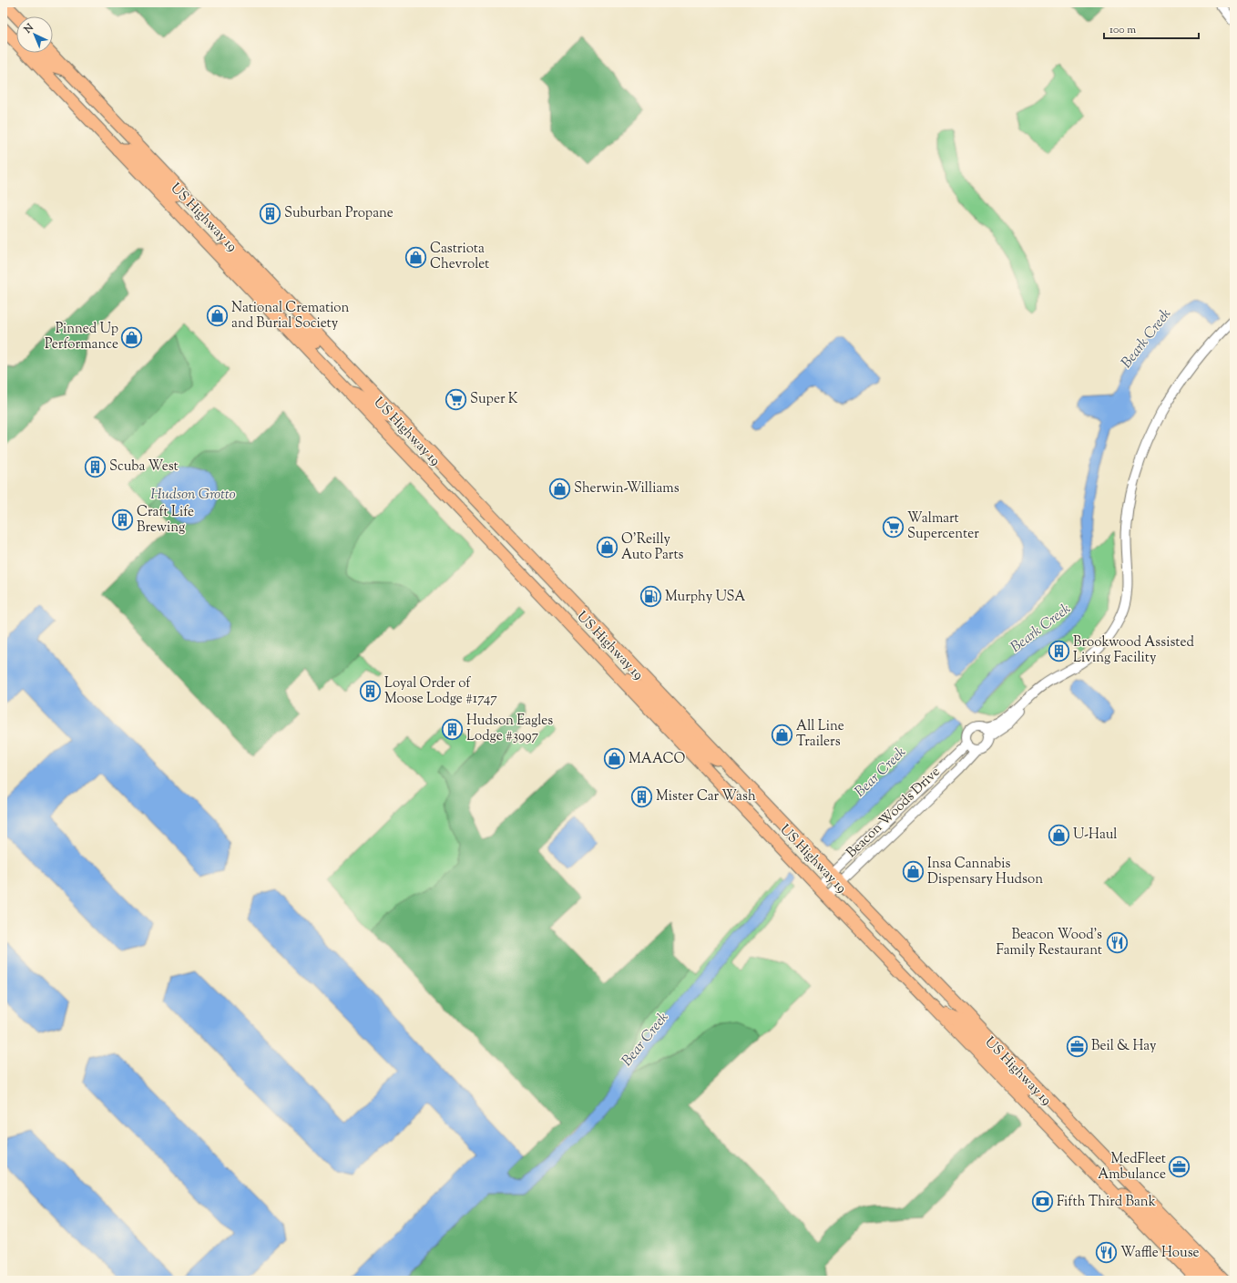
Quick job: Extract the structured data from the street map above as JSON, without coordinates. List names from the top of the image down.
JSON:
{
  "streets": {
    "highway": ["US Highway 19"],
    "street": ["Beacon Woods Drive"]
  },
  "crossings": [
    ["US Highway 19", "Beacon Woods Drive"]
  ],
  "water": ["Beark Creek", "Hudson Grotto", "Bear Creek"],
  "places": {
    "building": [
      "Suburban Propane",
      "Scuba West",
      "Craft Life Brewing",
      "Brookwood Assisted Living Facility",
      "Loyal Order of Moose Lodge #1747",
      "Hudson Eagles Lodge #3997",
      "Mister Car Wash"
    ],
    "shop": [
      "Castriota Chevrolet",
      "National Cremation and Burial Society",
      "Pinned Up Performance",
      "Sherwin-Williams",
      "O'Reilly Auto Parts",
      "All Line Trailers",
      "MAACO",
      "U-Haul",
      "Insa Cannabis Dispensary Hudson"
    ],
    "supermarket": ["Super K", "Walmart Supercenter"],
    "fuel station": ["Murphy USA"],
    "restaurant": ["Beacon Wood's Family Restaurant", "Waffle House"],
    "office": ["Beil & Hay", "MedFleet Ambulance"],
    "bank": ["Fifth Third Bank"]
  },
  "scale_bar": "100 m",
  "north": "top left"
}
